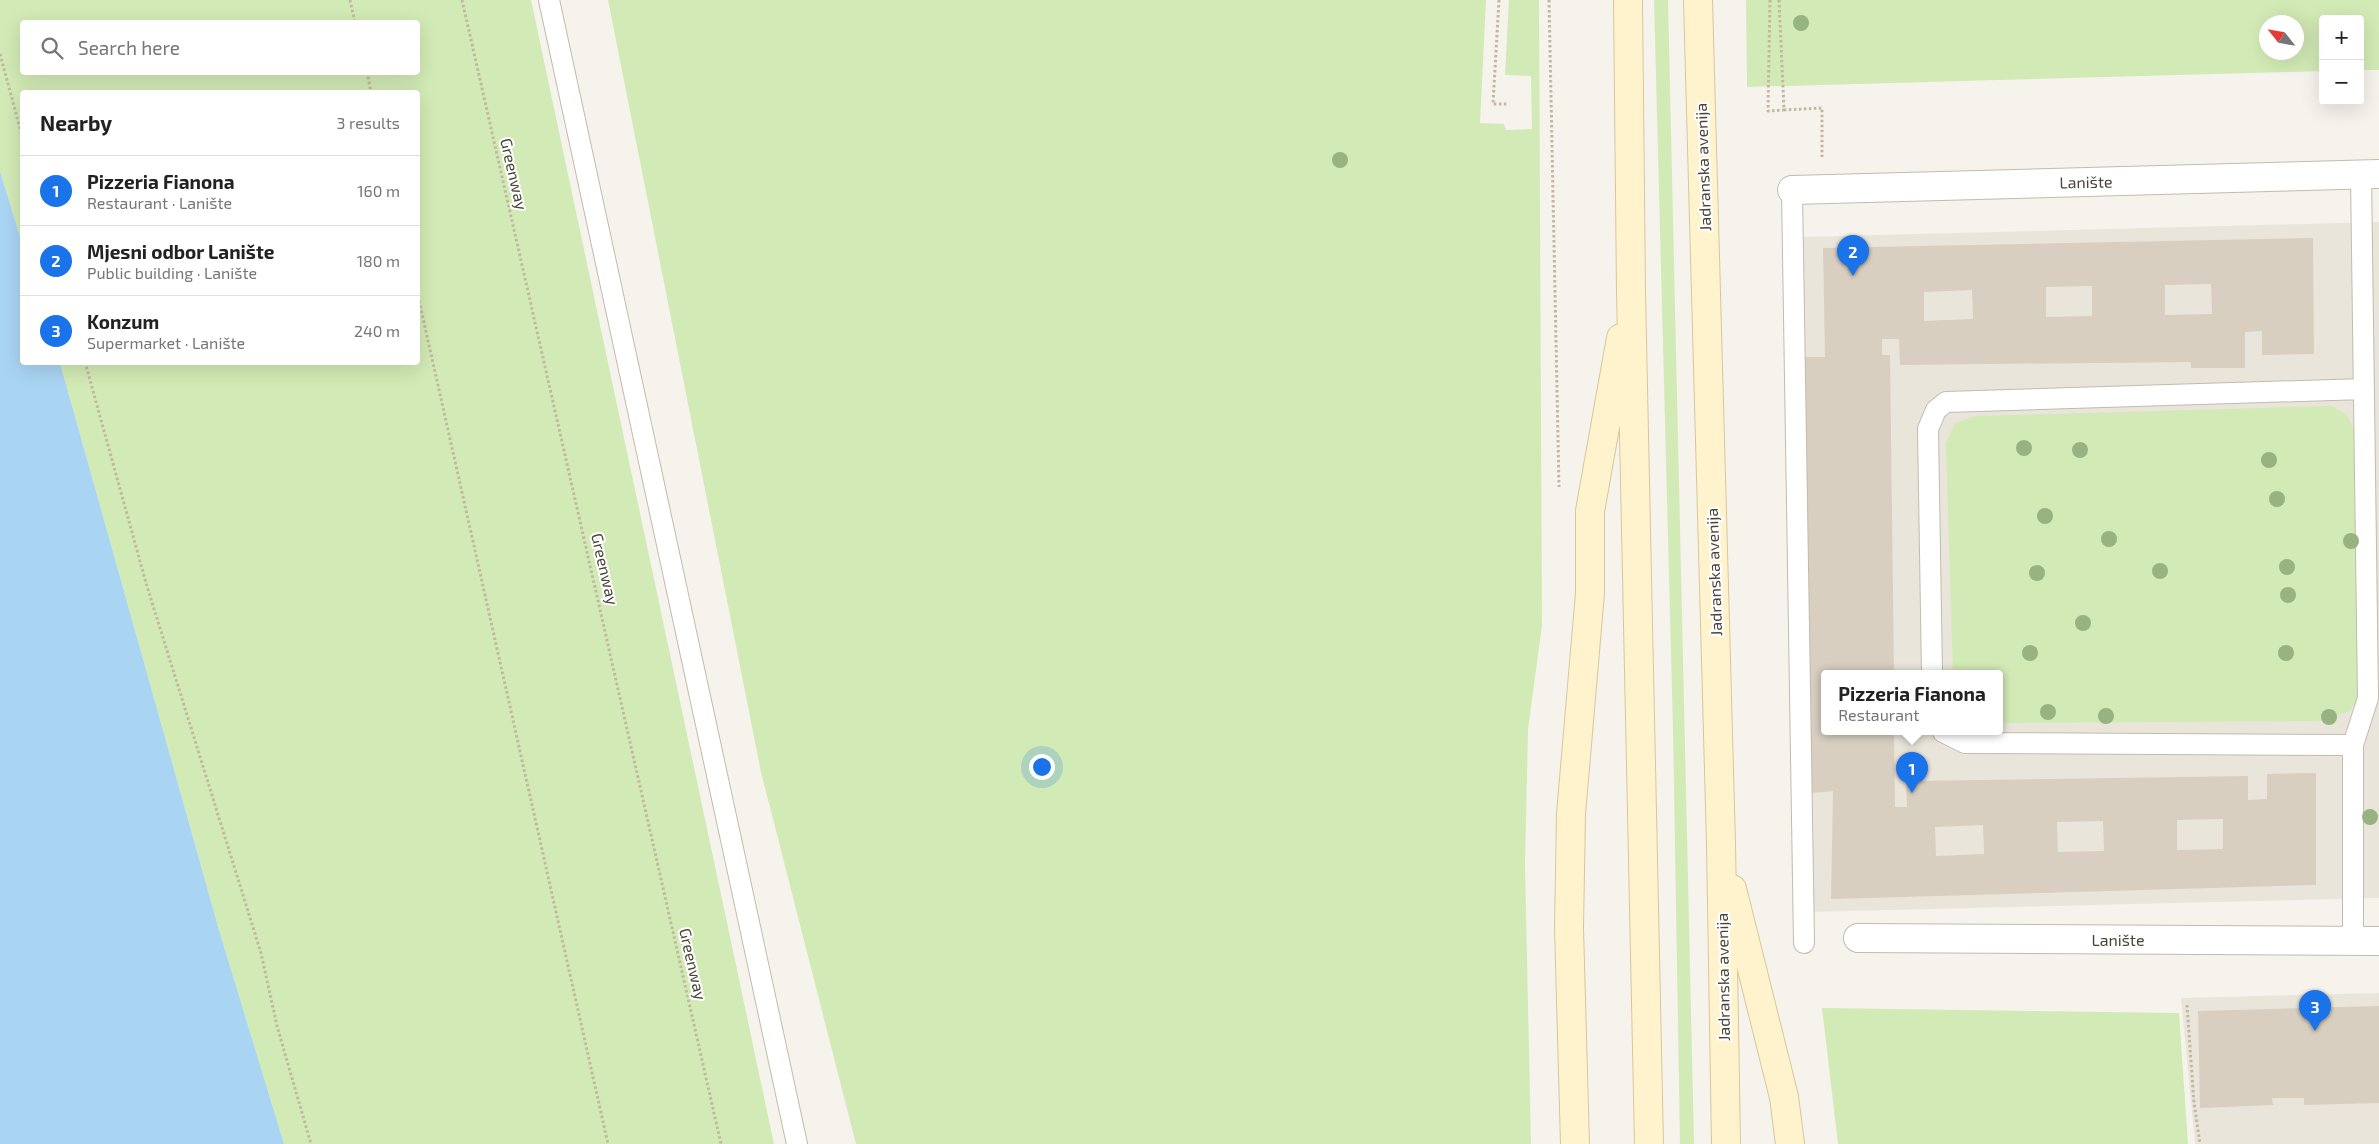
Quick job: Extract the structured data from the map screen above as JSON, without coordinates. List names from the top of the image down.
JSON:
{
  "streets": {
    "main road": ["Jadranska avenija"],
    "street": ["Lanište"],
    "path": ["Greenway"]
  },
  "north": "top left",
  "page": {
    "map_buttons": ["+", "−"],
    "search": "Search here",
    "heading": ["Nearby", "3 results"],
    "list": [
      {
        "mark": "1",
        "name": "Pizzeria Fianona",
        "note": "Restaurant · Lanište",
        "value": "160 m"
      },
      {
        "mark": "2",
        "name": "Mjesni odbor Lanište",
        "note": "Public building · Lanište",
        "value": "180 m"
      },
      {
        "mark": "3",
        "name": "Konzum",
        "note": "Supermarket · Lanište",
        "value": "240 m"
      }
    ],
    "pins": ["2", "1", "3"],
    "popup": ["Pizzeria Fianona", "Restaurant"]
  }
}
